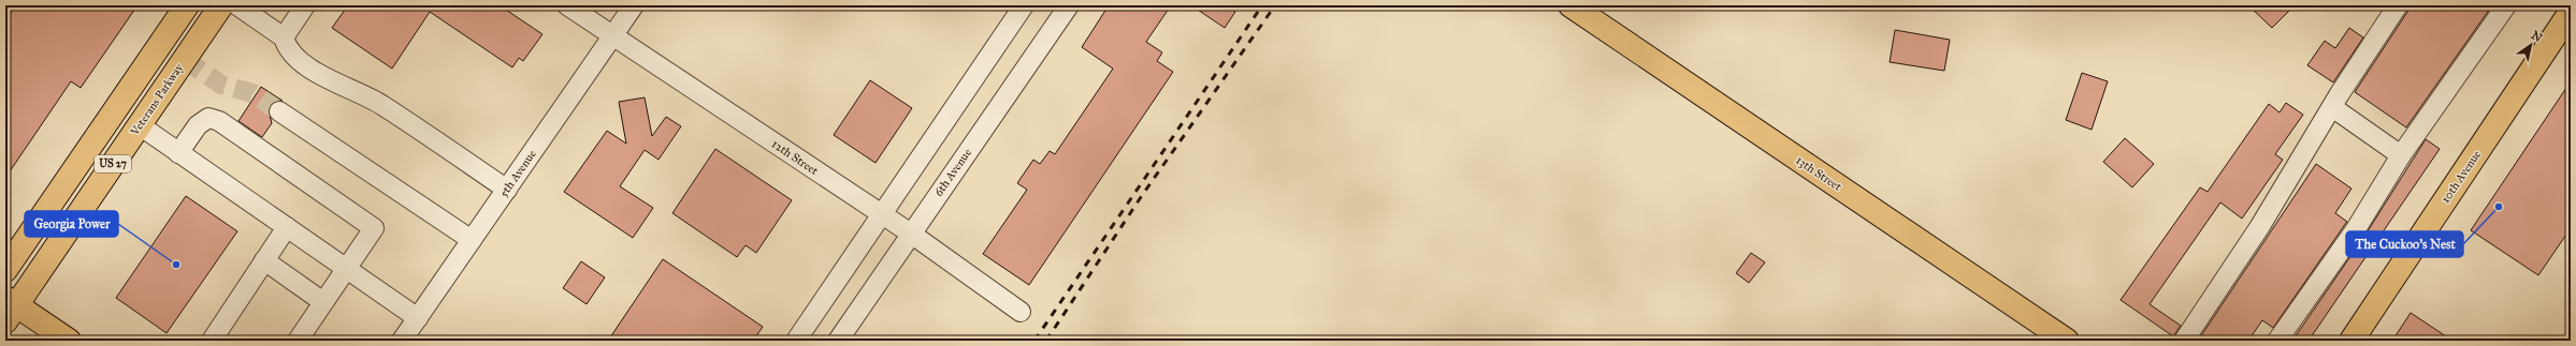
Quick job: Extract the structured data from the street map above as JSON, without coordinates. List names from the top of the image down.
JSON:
{
  "streets": {
    "main road": [
      "Veterans Parkway",
      "US 27",
      "13th Street",
      "10th Avenue"
    ],
    "street": ["12th Street", "6th Avenue", "5th Avenue"]
  },
  "crossings": [
    ["12th Street", "6th Avenue"],
    ["12th Street", "5th Avenue"]
  ],
  "places": ["The Cuckoo’s Nest", "Georgia Power"],
  "north": "top right"
}
